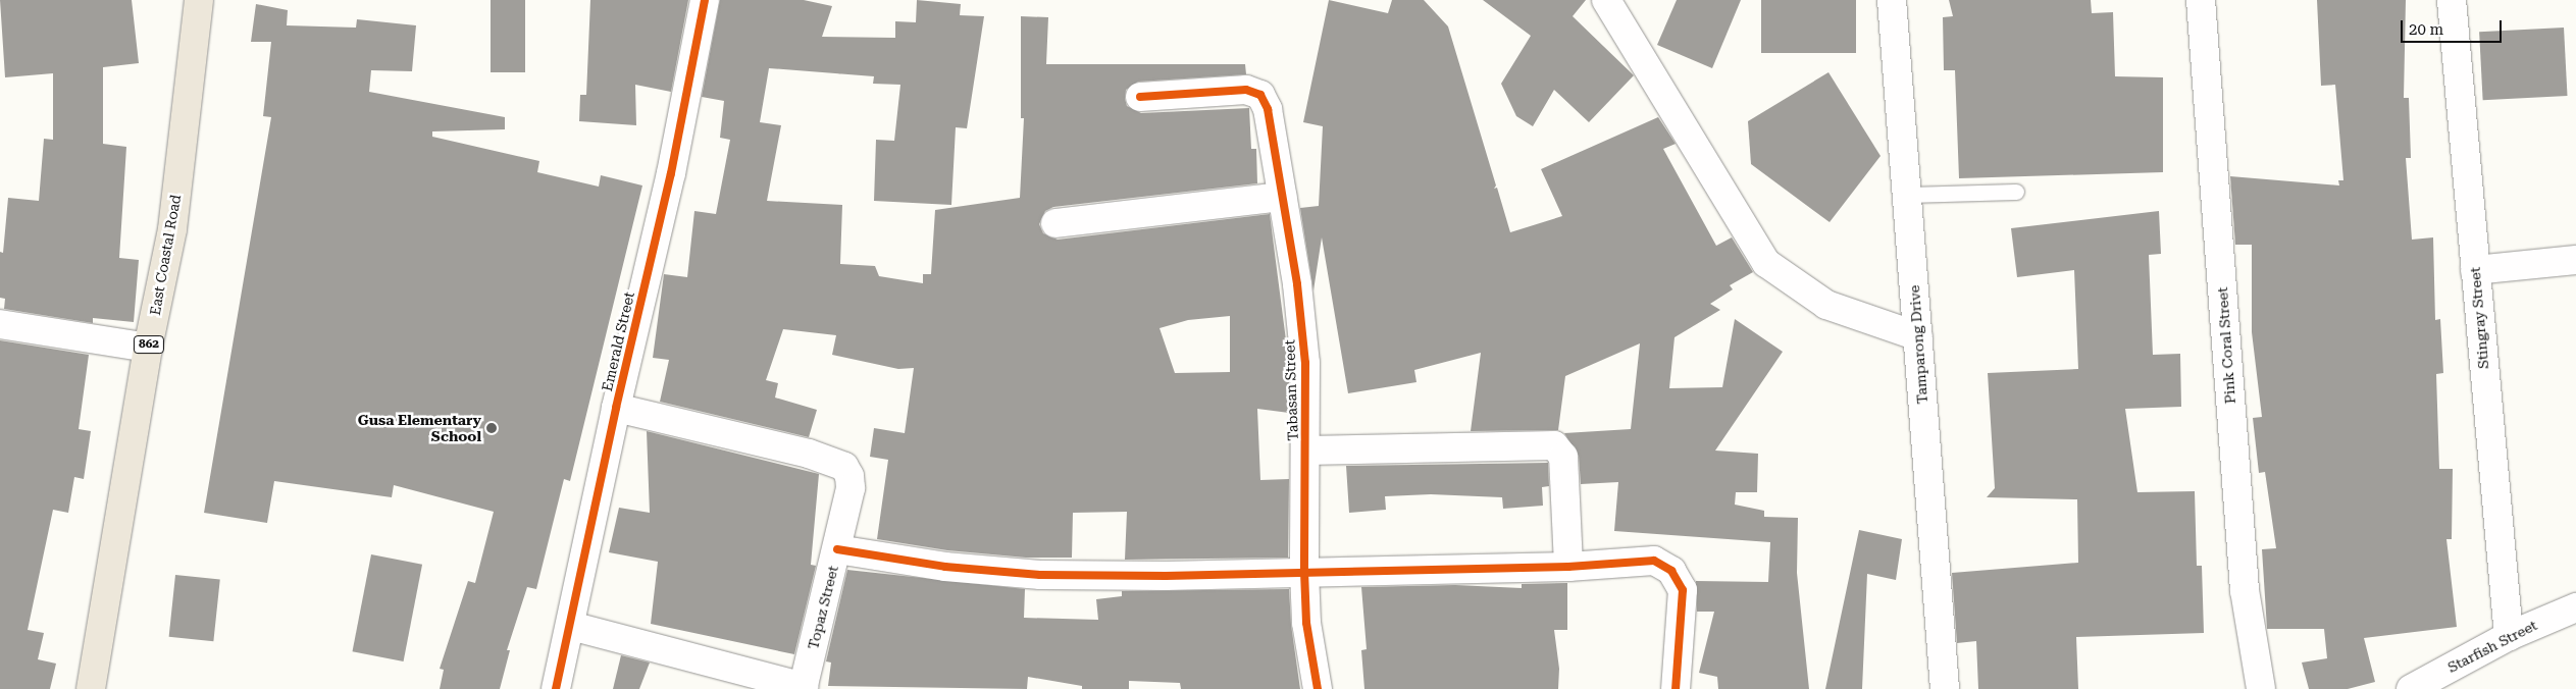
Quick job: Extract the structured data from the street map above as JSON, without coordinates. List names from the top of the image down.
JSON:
{
  "streets": {
    "main road": ["East Coastal Road", "862"],
    "street": [
      "Stingray Street",
      "Emerald Street",
      "Tamparong Drive",
      "Pink Coral Street",
      "Tabasan Street",
      "Topaz Street",
      "Starfish Street"
    ]
  },
  "crossings": [
    ["Stingray Street", "Starfish Street"],
    ["Emerald Street", "Topaz Street"]
  ],
  "places": ["Gusa Elementary School"],
  "scale_bar": "20 m"
}
